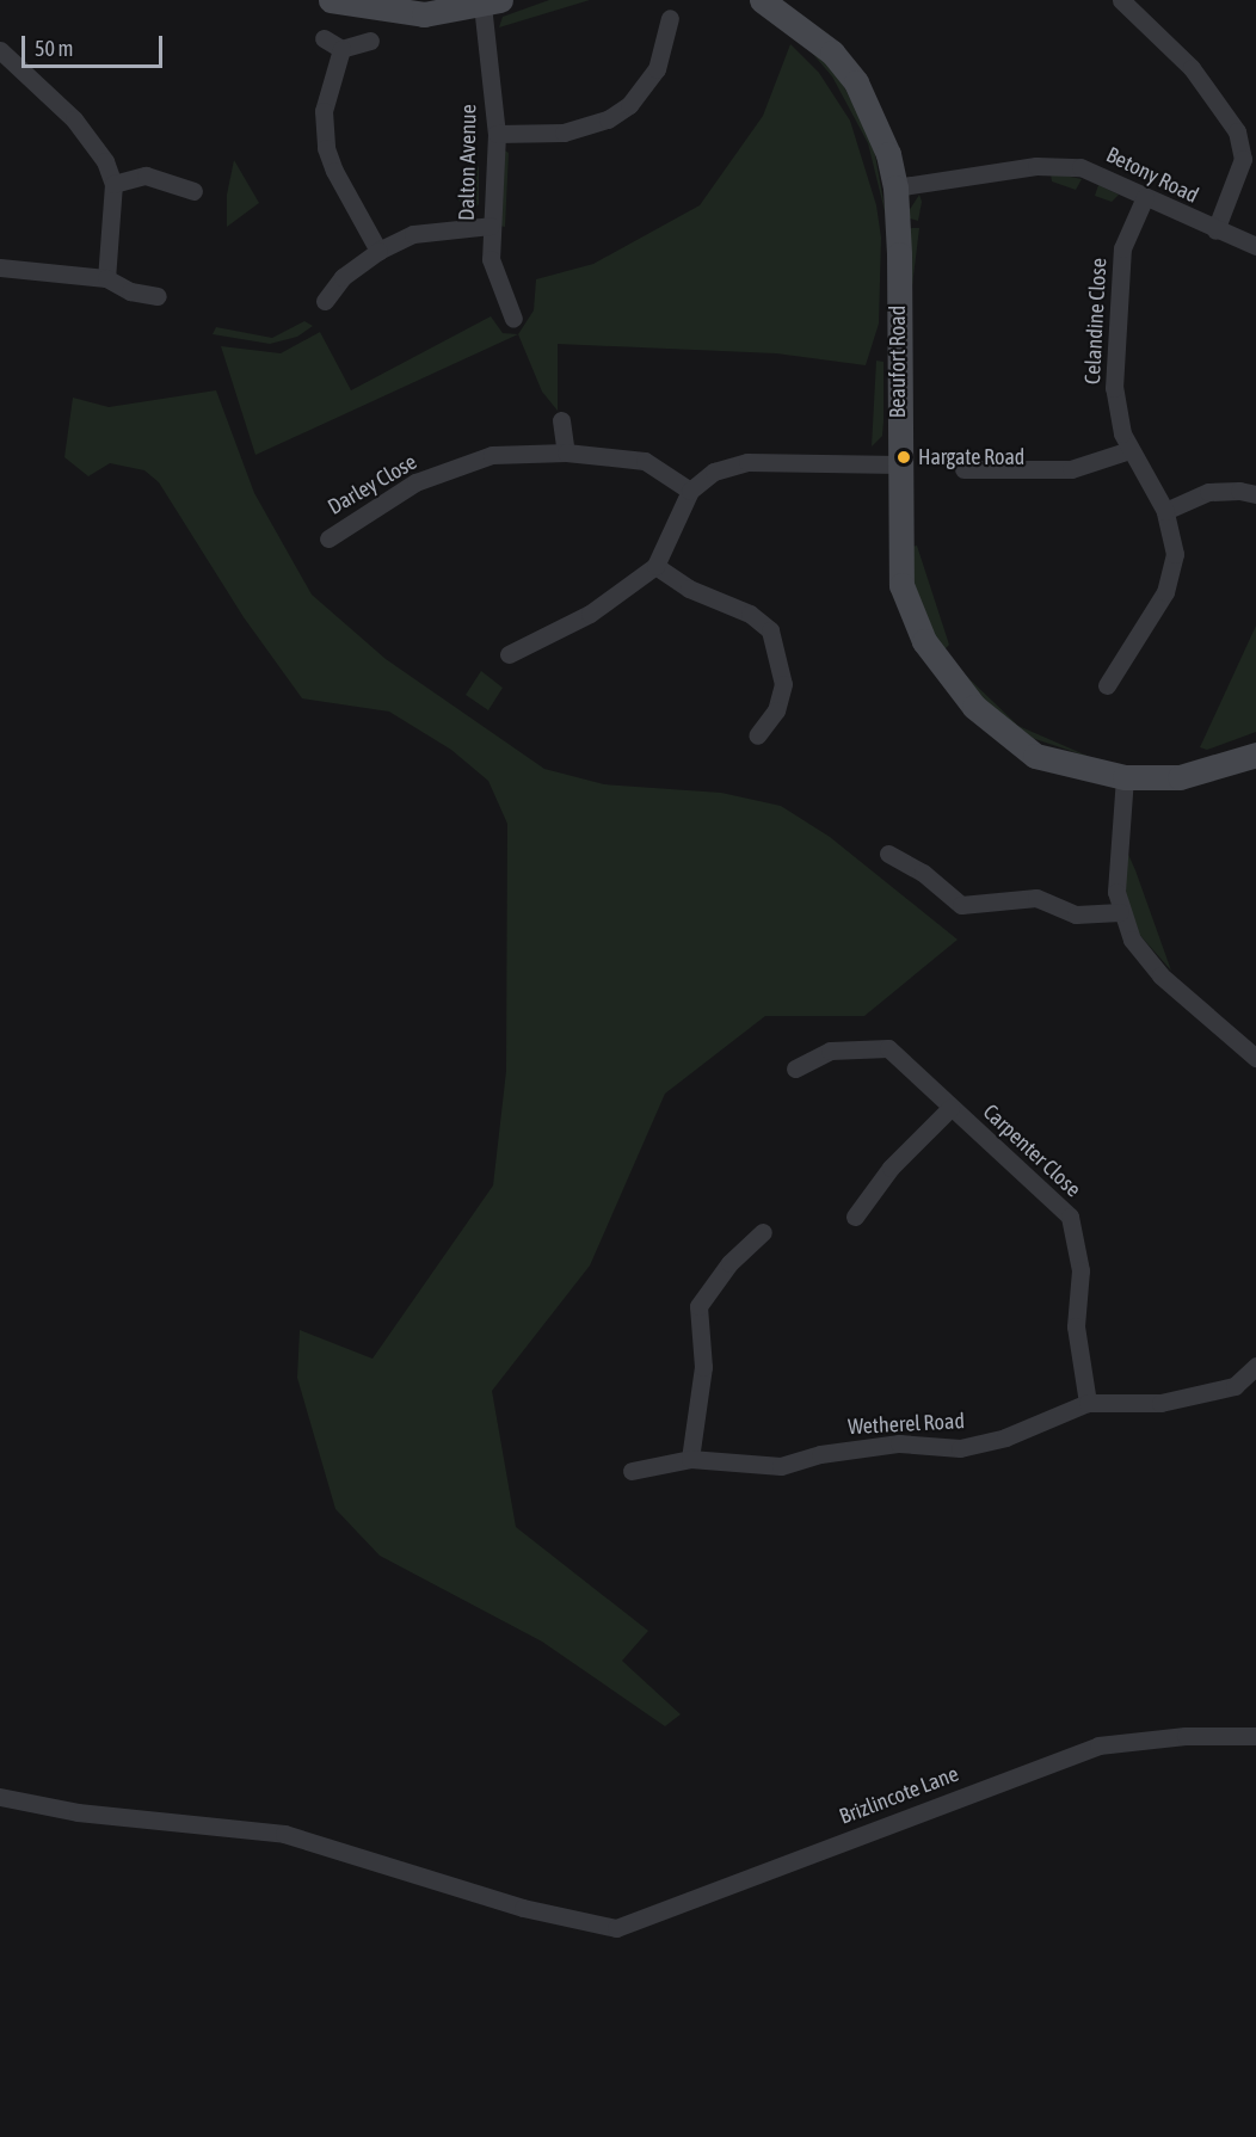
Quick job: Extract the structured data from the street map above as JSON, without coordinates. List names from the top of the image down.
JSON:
{
  "streets": {
    "street": [
      "Dalton Avenue",
      "Betony Road",
      "Celandine Close",
      "Beaufort Road",
      "Darley Close",
      "Carpenter Close",
      "Wetherel Road",
      "Brizlincote Lane"
    ]
  },
  "crossings": [
    ["Betony Road", "Celandine Close"],
    ["Betony Road", "Beaufort Road"],
    ["Carpenter Close", "Wetherel Road"]
  ],
  "places": ["Hargate Road"],
  "scale_bar": "50 m"
}
